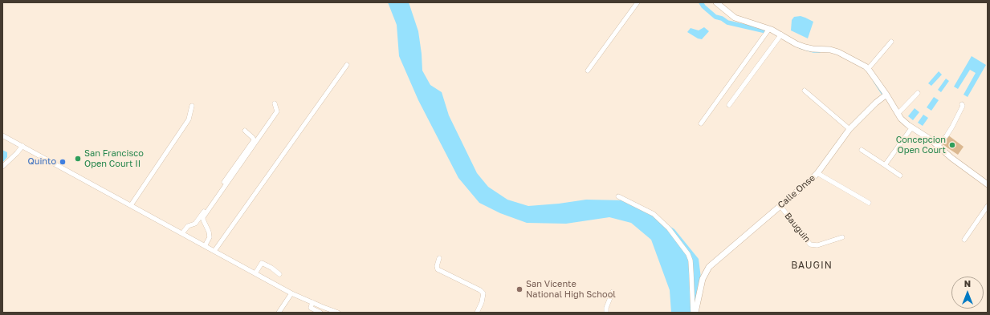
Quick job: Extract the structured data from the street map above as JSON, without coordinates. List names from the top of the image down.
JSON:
{
  "streets": {
    "street": ["Calle Onse", "Bauguin"]
  },
  "crossings": [
    ["Calle Onse", "Bauguin"]
  ],
  "districts": ["BAUGIN"],
  "places": [
    "Concepcion Open Court",
    "San Francisco Open Court II",
    "Quinto",
    "San Vicente National High School"
  ],
  "north": "top"
}
